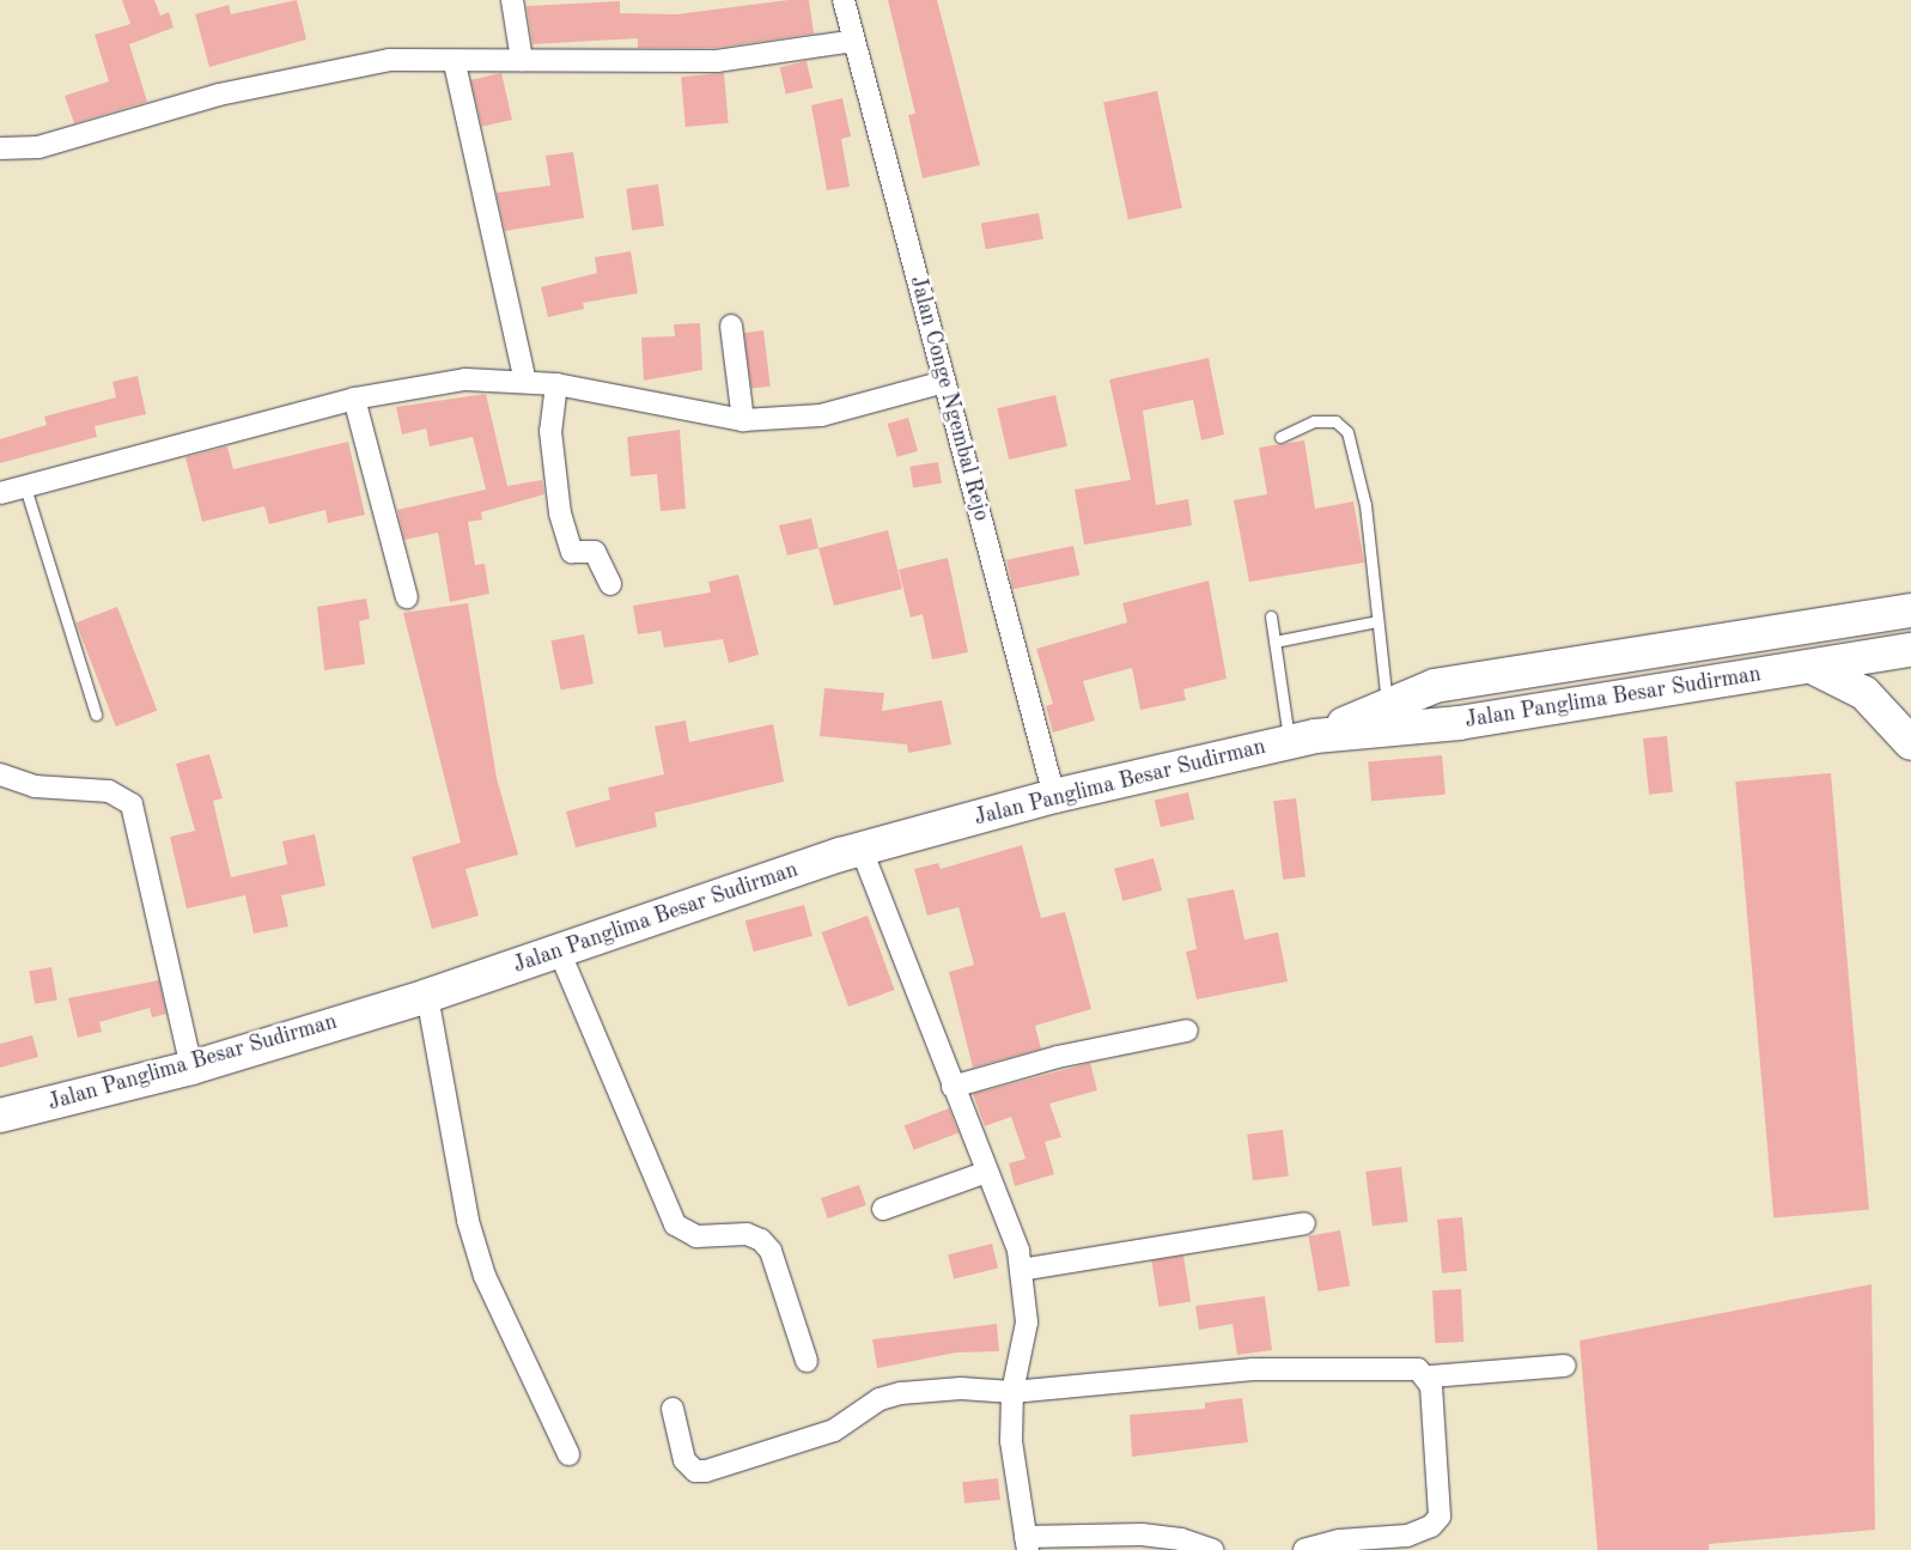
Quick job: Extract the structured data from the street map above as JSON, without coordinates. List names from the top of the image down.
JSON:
{
  "streets": {
    "main road": ["Jalan Panglima Besar Sudirman"],
    "street": ["Jalan Conge Ngembal Rejo"]
  },
  "crossings": [
    ["Jalan Conge Ngembal Rejo", "Jalan Panglima Besar Sudirman"]
  ]
}
